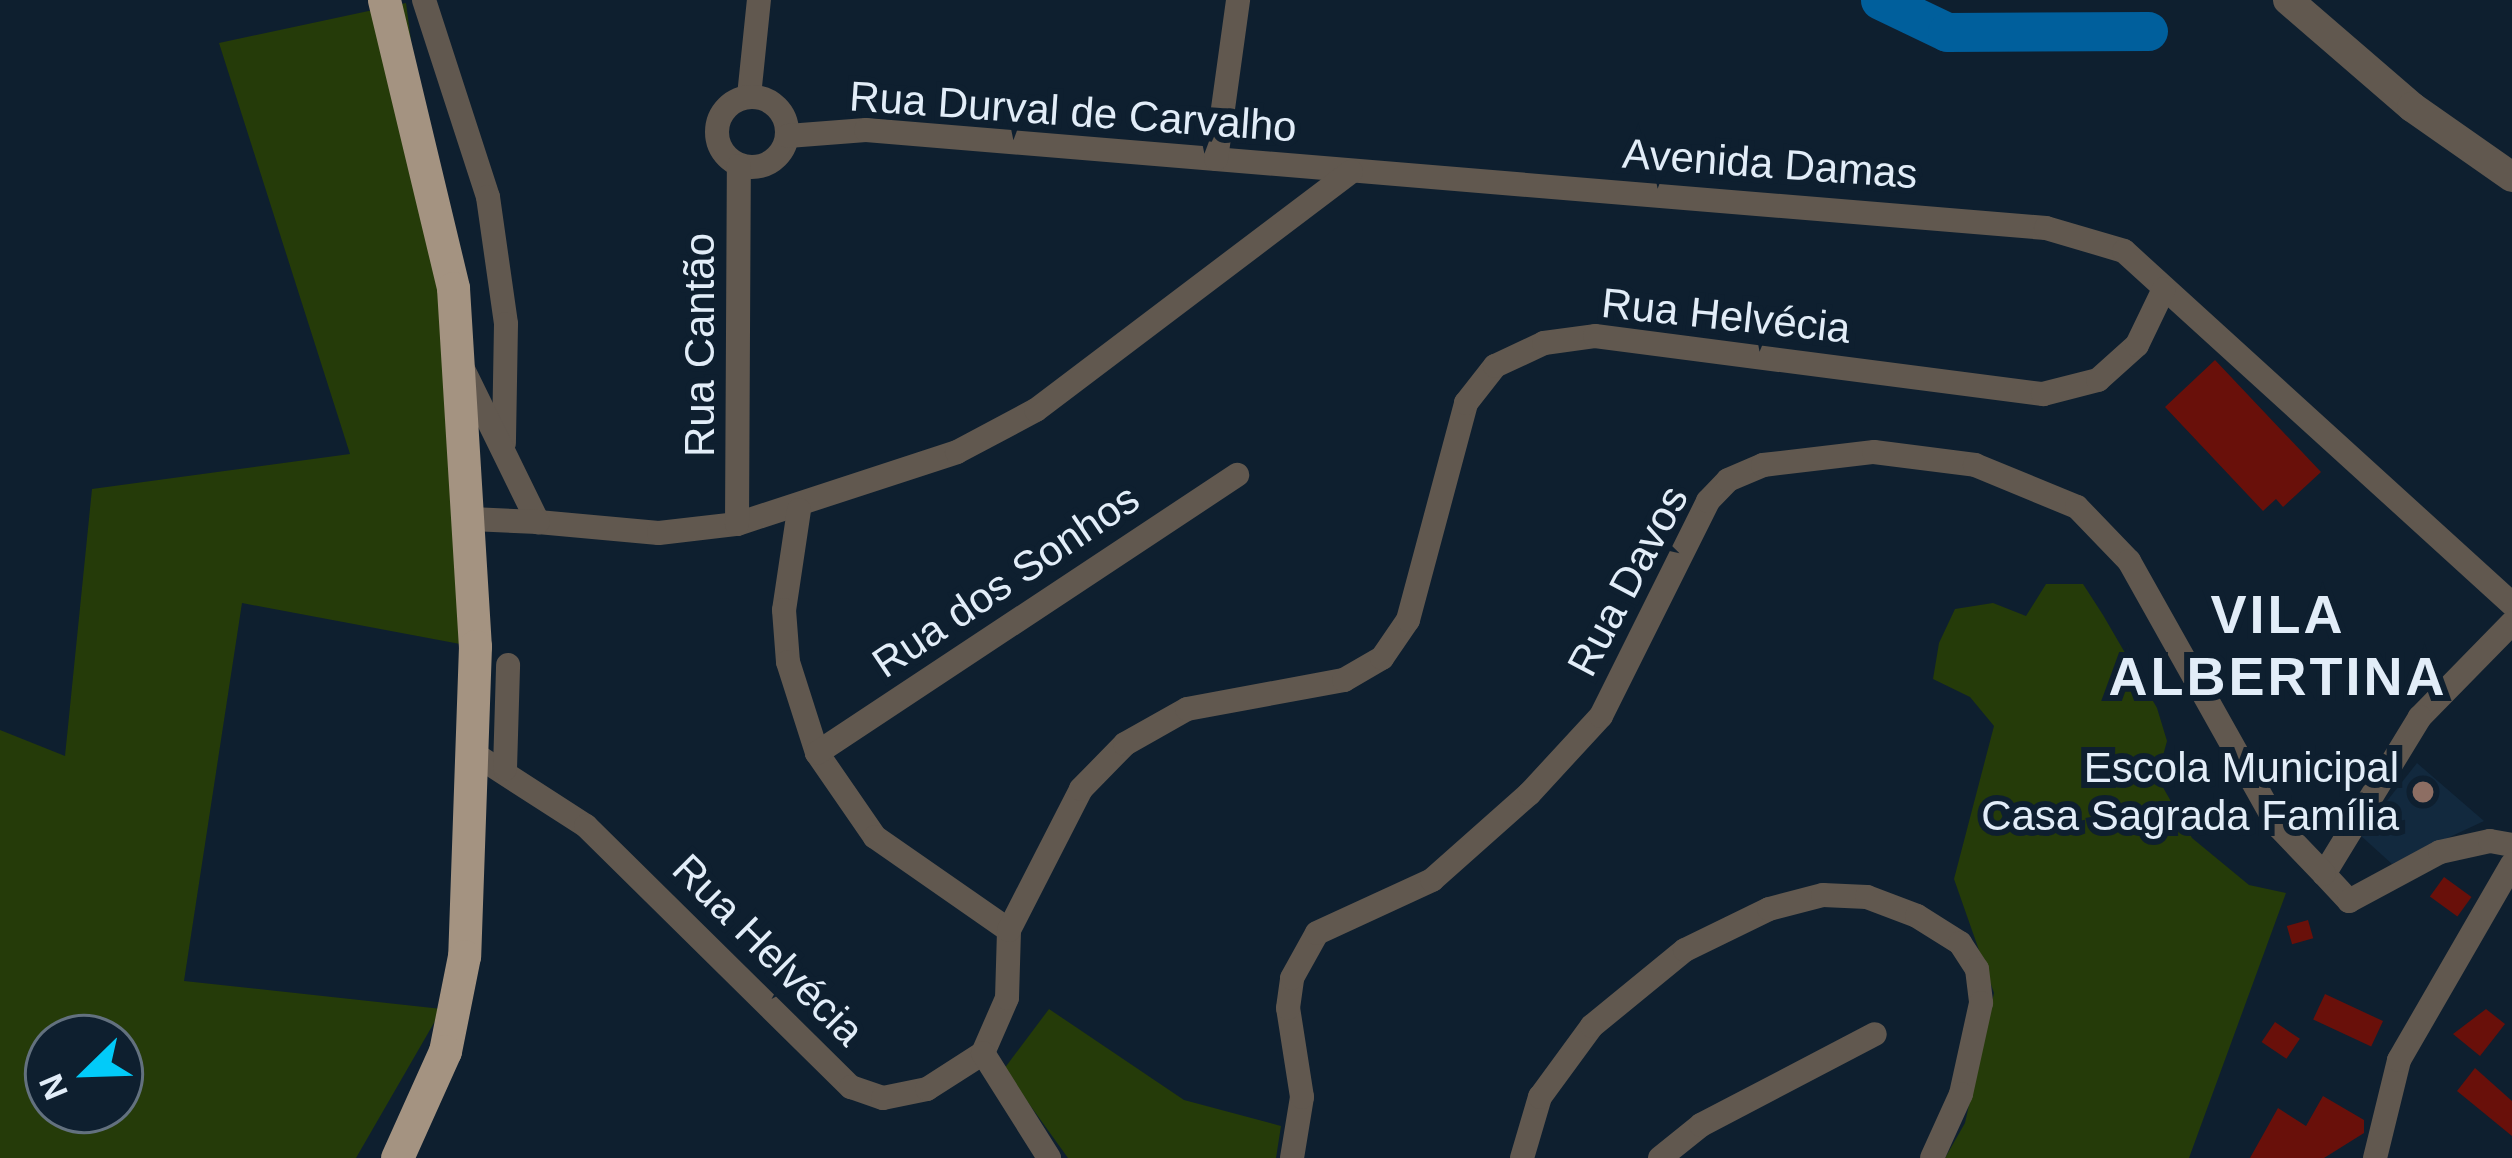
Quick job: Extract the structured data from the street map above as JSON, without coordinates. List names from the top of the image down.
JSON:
{
  "streets": {
    "street": [
      "Rua Durval de Carvalho",
      "Avenida Damas",
      "Rua Helvécia",
      "Rua Cantão",
      "Rua dos Sonhos",
      "Rua Davos"
    ]
  },
  "crossings": [
    ["Rua Durval de Carvalho", "Avenida Damas"],
    ["Rua Durval de Carvalho", "Rua Cantão"],
    ["Avenida Damas", "Rua Helvécia"]
  ],
  "districts": ["VILA ALBERTINA"],
  "places": ["Escola Municipal Casa Sagrada Família"],
  "north": "bottom left"
}
